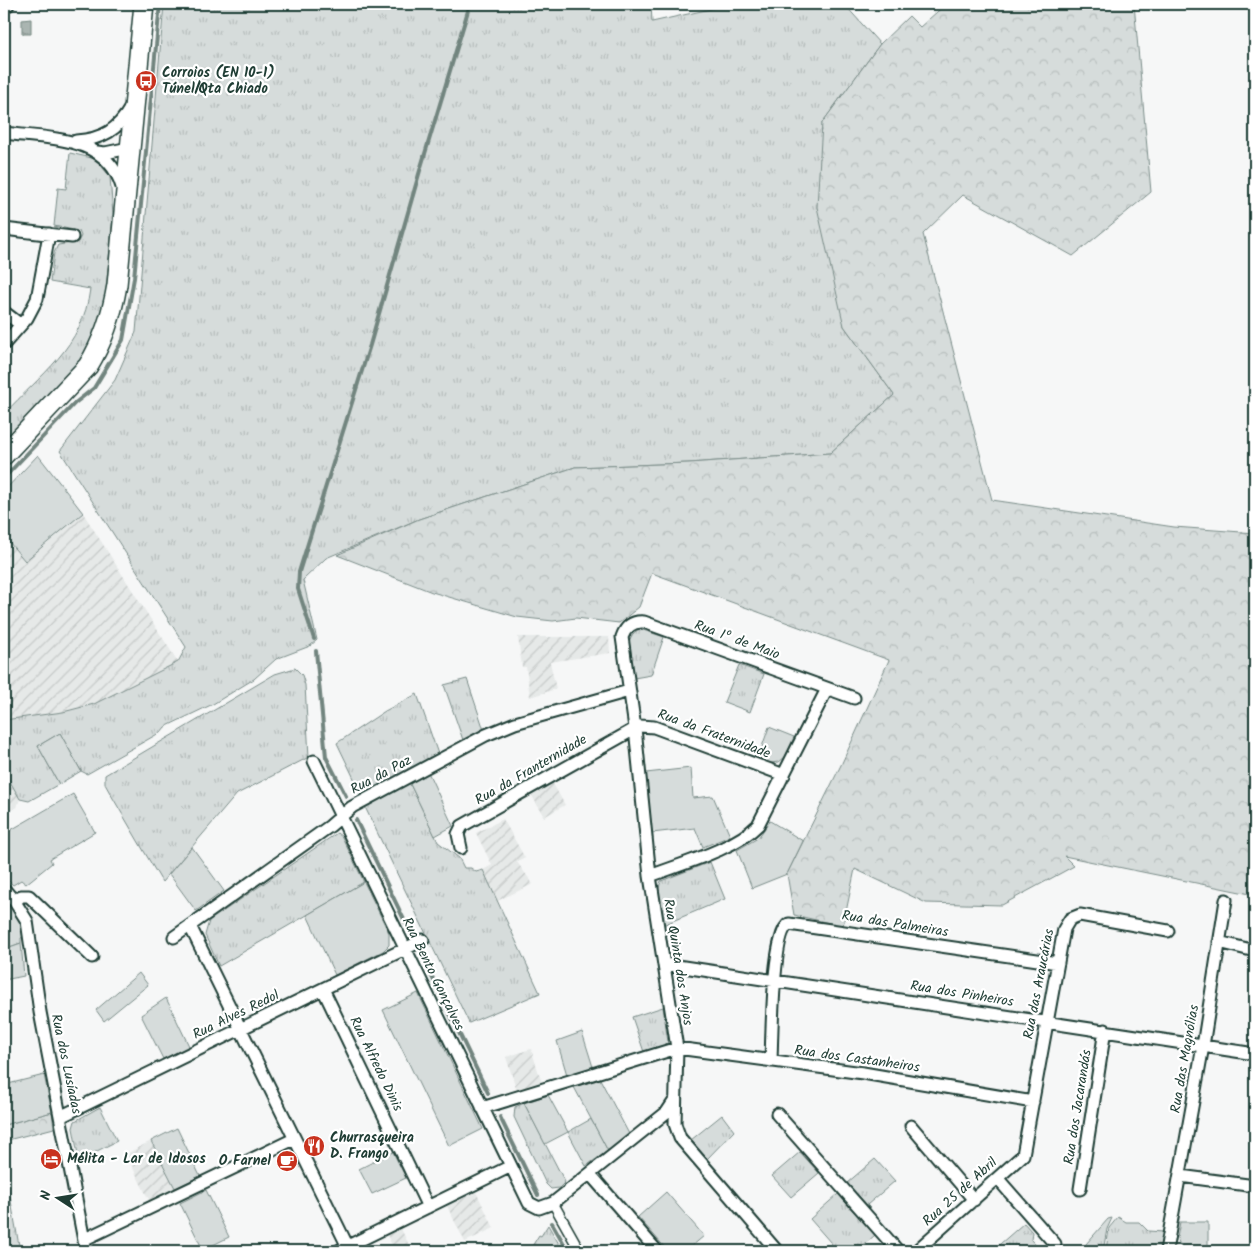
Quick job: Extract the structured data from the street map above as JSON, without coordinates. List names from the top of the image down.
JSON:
{
  "streets": {
    "street": [
      "Rua 1º de Maio",
      "Rua da Fraternidade",
      "Rua da Franternidade",
      "Rua da Paz",
      "Rua das Palmeiras",
      "Rua Quinta dos Anjos",
      "Rua Bento Gonçalves",
      "Rua das Araucárias",
      "Rua dos Pinheiros",
      "Rua Alves Redol",
      "Rua dos Castanheiros",
      "Rua das Magnólias",
      "Rua dos Lusíadas",
      "Rua Alfredo Dinis",
      "Rua dos Jacarandás",
      "Rua 25 de Abril"
    ]
  },
  "crossings": [
    ["Rua 1º de Maio", "Rua Quinta dos Anjos"],
    ["Rua da Fraternidade", "Rua da Franternidade"],
    ["Rua da Fraternidade", "Rua Quinta dos Anjos"],
    ["Rua da Franternidade", "Rua Quinta dos Anjos"],
    ["Rua da Paz", "Rua Quinta dos Anjos"],
    ["Rua da Paz", "Rua Bento Gonçalves"],
    ["Rua das Palmeiras", "Rua das Araucárias"],
    ["Rua das Palmeiras", "Rua dos Pinheiros"],
    ["Rua Quinta dos Anjos", "Rua dos Pinheiros"],
    ["Rua Quinta dos Anjos", "Rua dos Castanheiros"],
    ["Rua Bento Gonçalves", "Rua Alves Redol"],
    ["Rua das Araucárias", "Rua dos Pinheiros"],
    ["Rua das Araucárias", "Rua dos Castanheiros"],
    ["Rua das Araucárias", "Rua 25 de Abril"],
    ["Rua dos Pinheiros", "Rua das Magnólias"],
    ["Rua dos Pinheiros", "Rua dos Jacarandás"],
    ["Rua Alves Redol", "Rua dos Lusíadas"],
    ["Rua Alves Redol", "Rua Alfredo Dinis"]
  ],
  "places": {
    "bus stop": ["Corroios (EN 10-1) Túnel/Qta Chiado"],
    "restaurant": ["Churrasqueira D. Frango"],
    "hotel": ["Mélita - Lar de Idosos"],
    "cafe": ["O Farnel"]
  },
  "north": "left"
}
